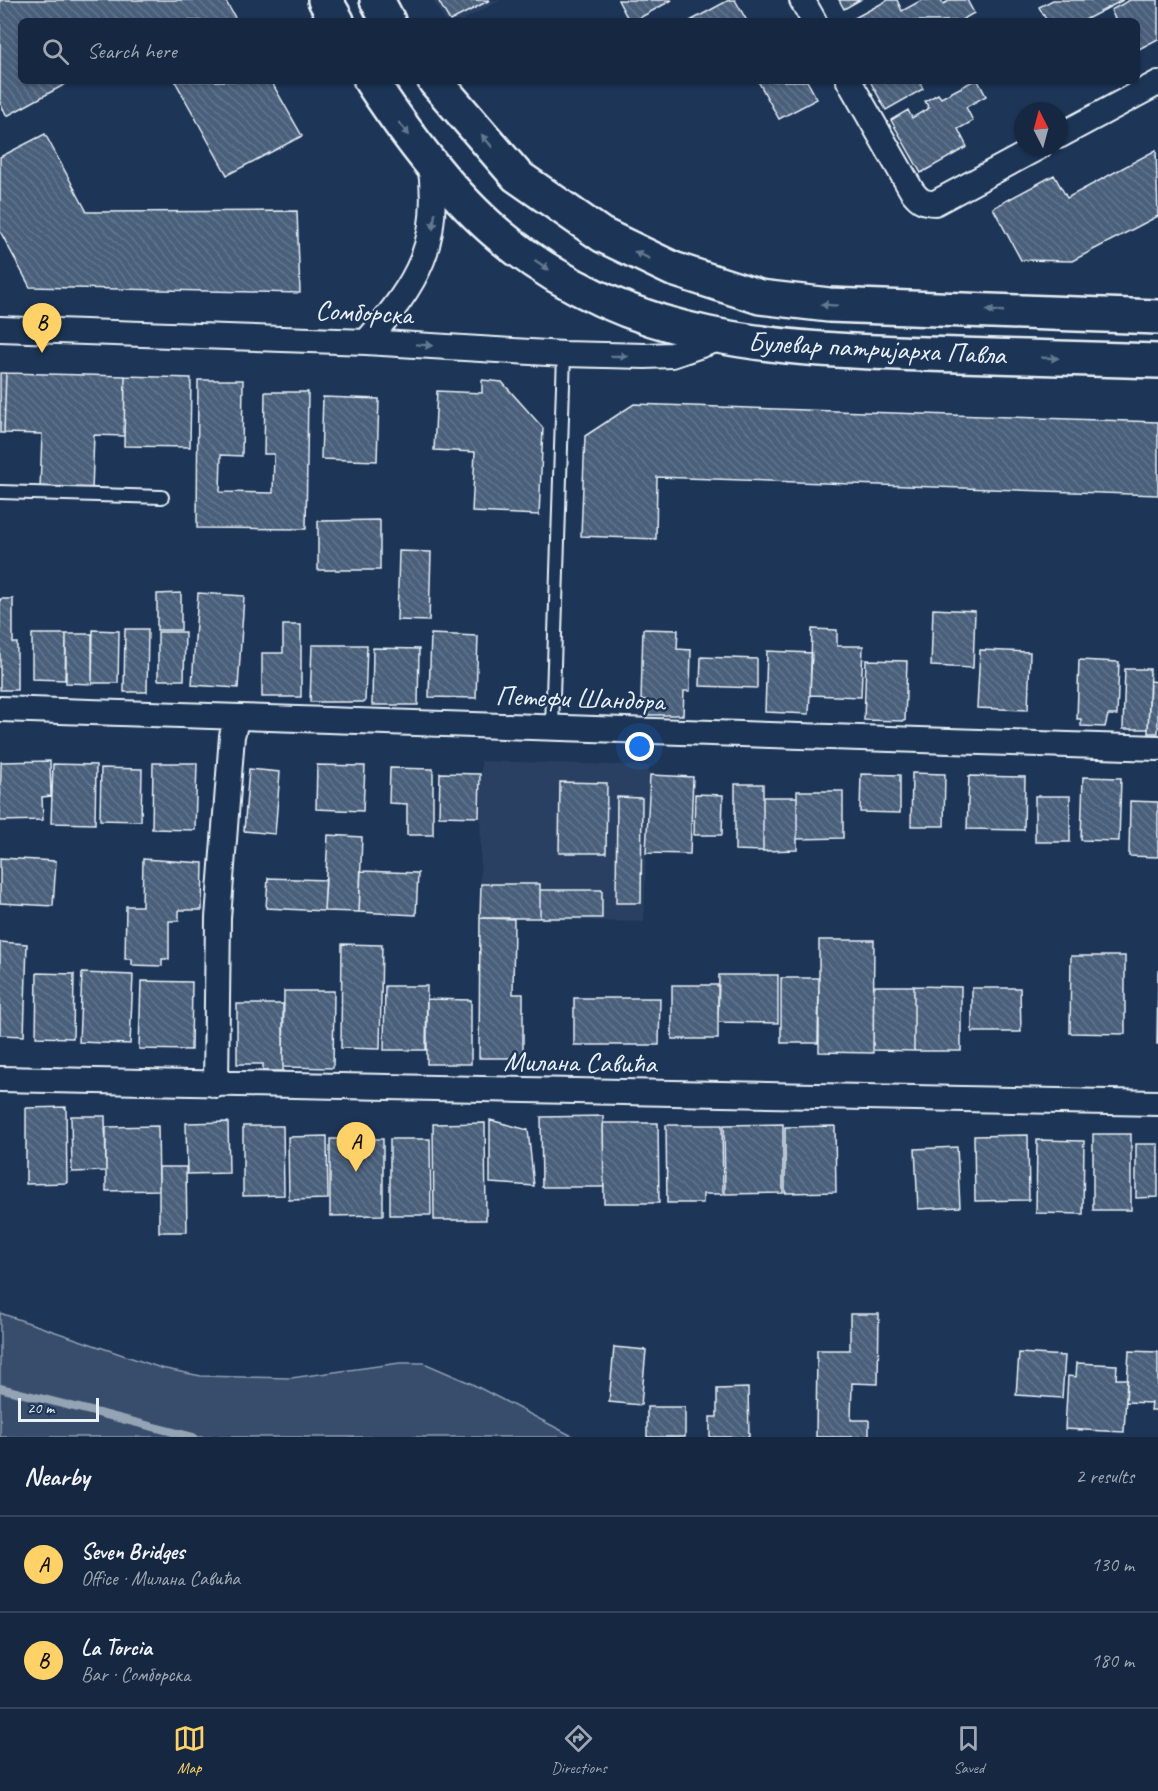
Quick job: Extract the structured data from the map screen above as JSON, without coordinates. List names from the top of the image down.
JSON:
{
  "streets": {
    "main road": ["Булевар патријарха Павла"],
    "street": ["Сомборска", "Петефи Шандора", "Милана Савића"]
  },
  "crossings": [
    ["Сомборска", "Булевар патријарха Павла"]
  ],
  "one_way": ["Сомборска"],
  "scale_bar": "20 m",
  "north": "top",
  "page": {
    "search": "Search here",
    "pins": ["B", "A"],
    "scale": "20 m",
    "heading": ["Nearby", "2 results"],
    "list": [
      {
        "mark": "A",
        "name": "Seven Bridges",
        "note": "Office · Милана Савића",
        "value": "130 m"
      },
      {
        "mark": "B",
        "name": "La Torcia",
        "note": "Bar · Сомборска",
        "value": "180 m"
      }
    ],
    "nav": ["Map", "Directions", "Saved"]
  }
}
